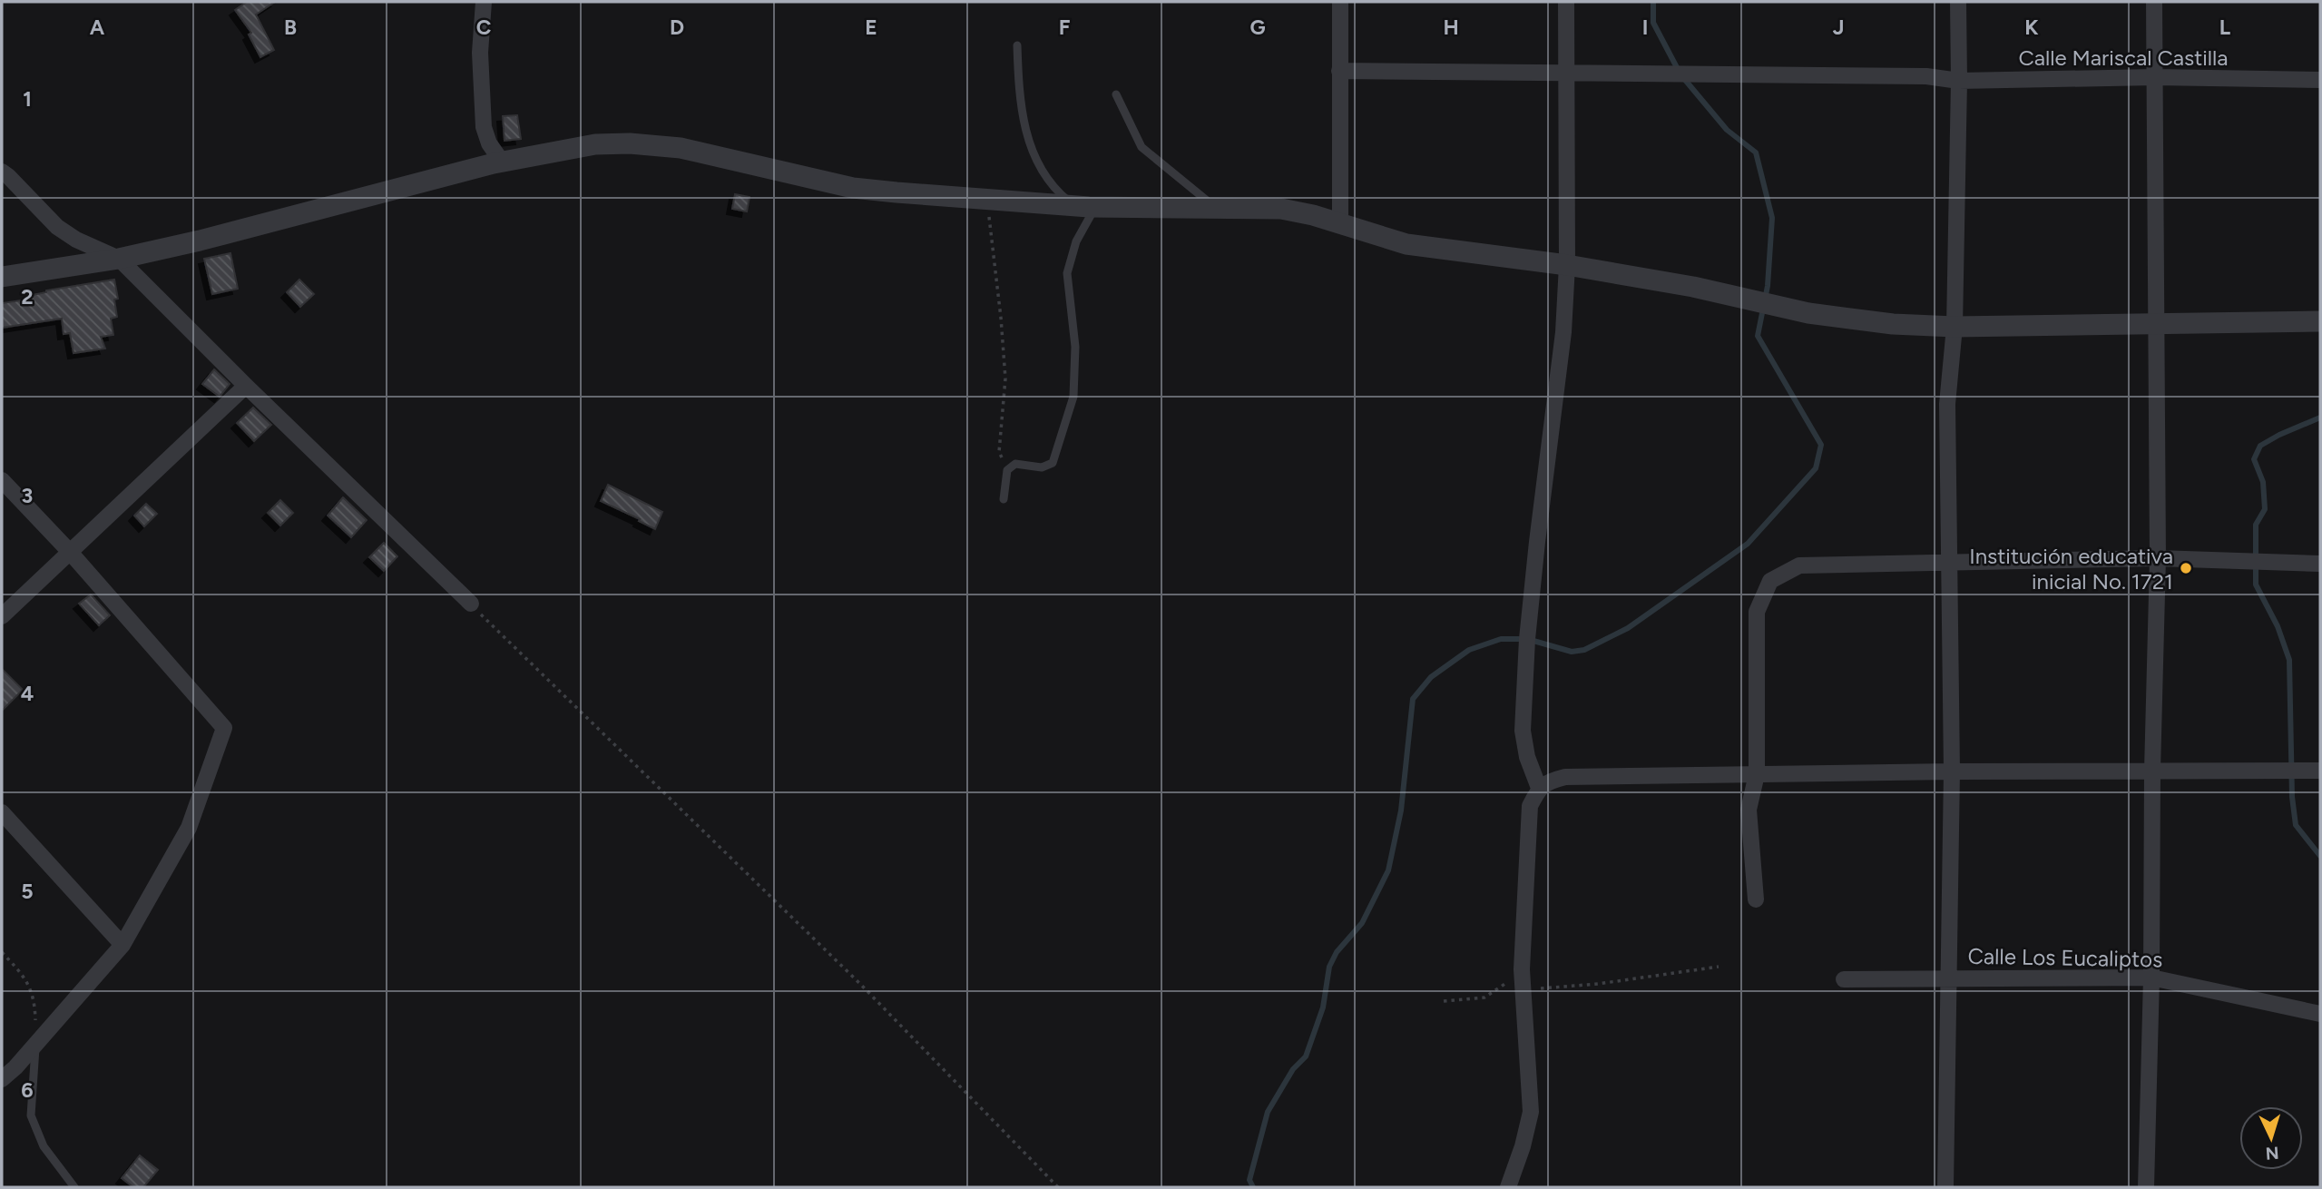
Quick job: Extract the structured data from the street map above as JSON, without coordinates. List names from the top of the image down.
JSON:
{
  "streets": {
    "street": ["Calle Mariscal Castilla", "Calle Los Eucaliptos"]
  },
  "places": ["Institución educativa inicial No. 1721"],
  "north": "bottom",
  "grid": {
    "columns": [
      "A",
      "B",
      "C",
      "D",
      "E",
      "F",
      "G",
      "H",
      "I",
      "J",
      "K",
      "L"
    ],
    "rows": [
      "1",
      "2",
      "3",
      "4",
      "5",
      "6"
    ]
  }
}
